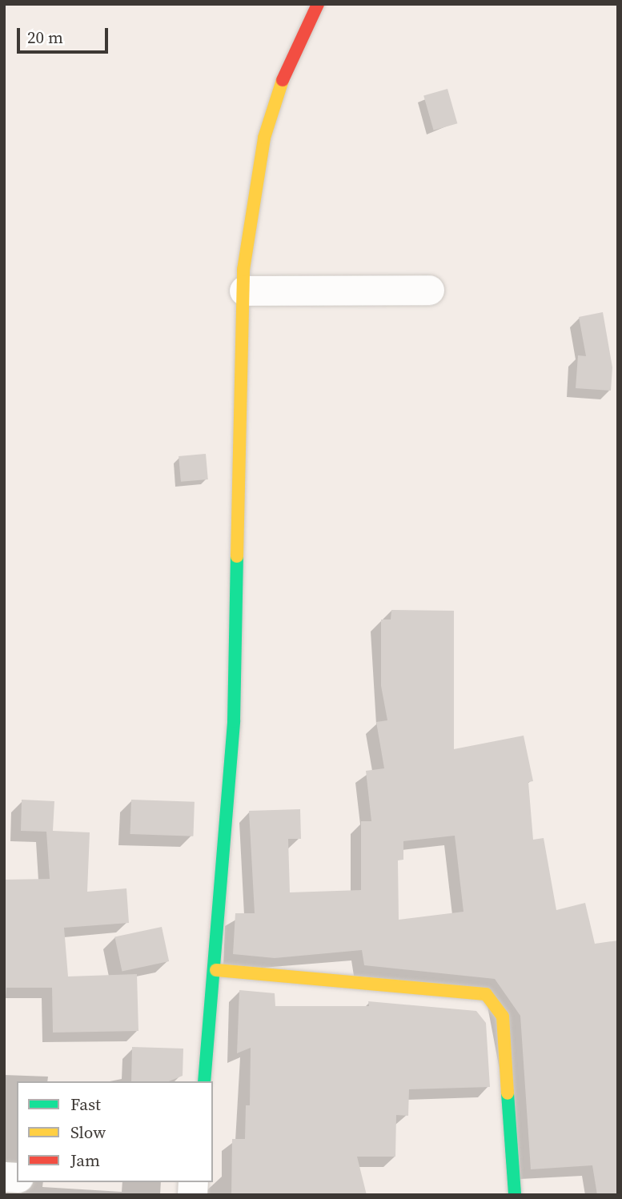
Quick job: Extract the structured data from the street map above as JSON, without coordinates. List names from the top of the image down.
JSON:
{
  "legend": ["Fast", "Slow", "Jam"],
  "scale_bar": "20 m"
}
